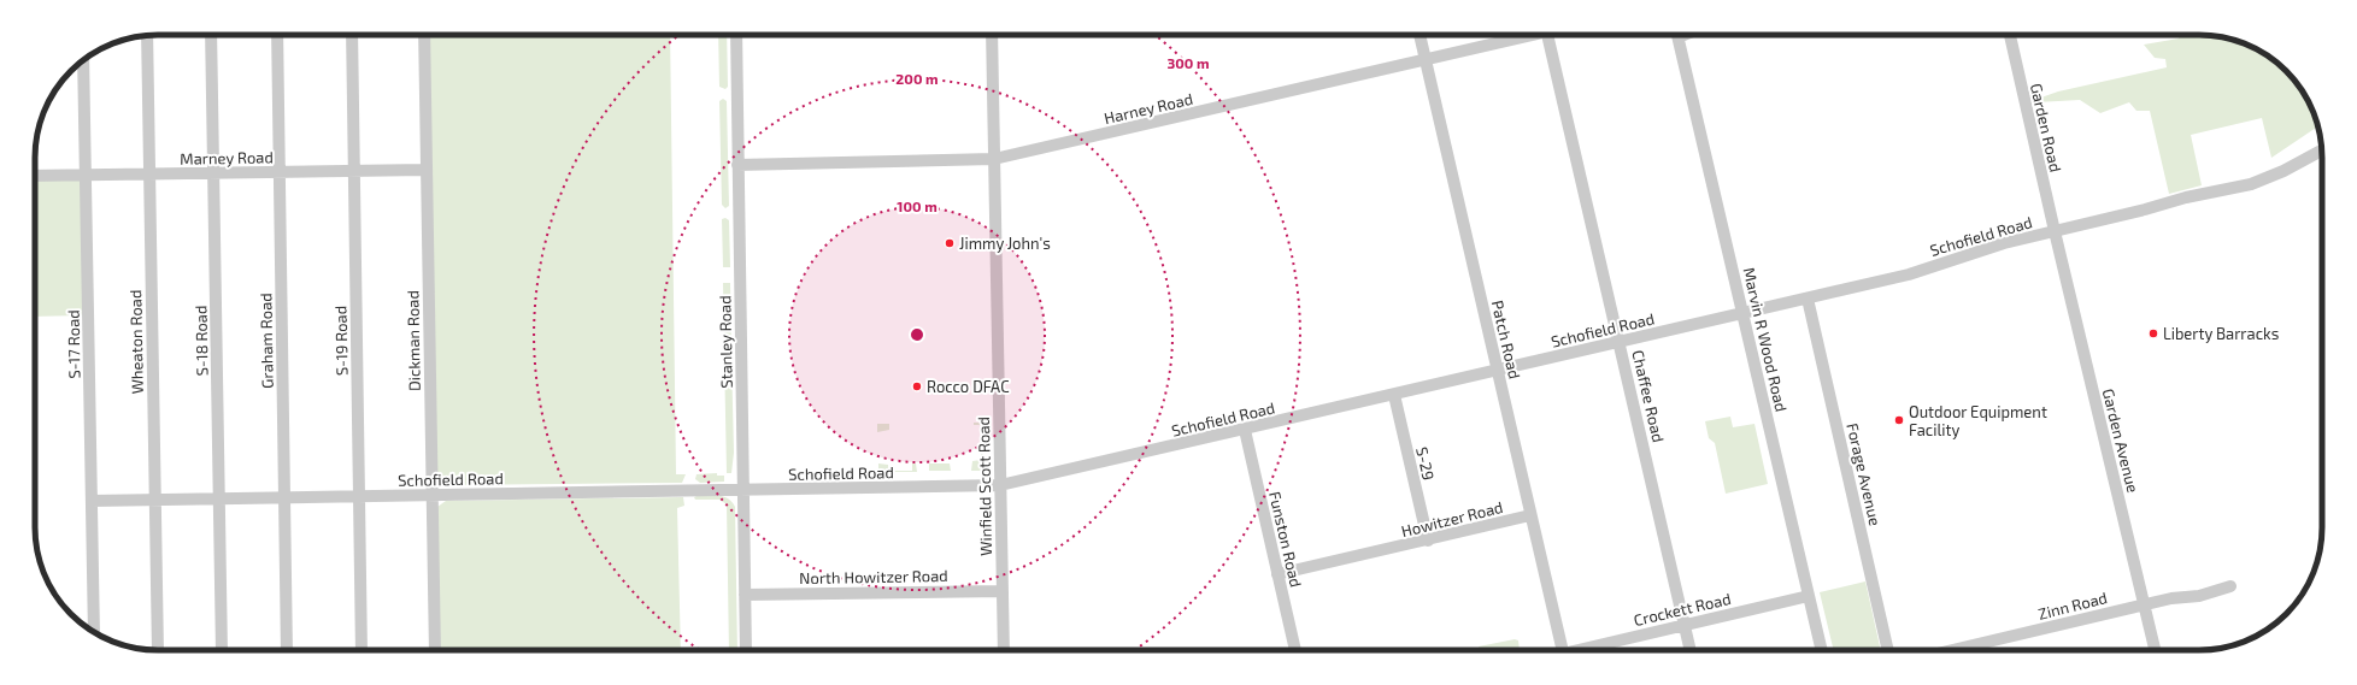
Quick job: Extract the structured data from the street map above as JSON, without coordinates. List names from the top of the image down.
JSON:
{
  "streets": {
    "street": [
      "Harney Road",
      "Garden Road",
      "Marney Road",
      "Schofield Road",
      "Patch Road",
      "Marvin R Wood Road",
      "S-18 Road",
      "Graham Road",
      "S-19 Road",
      "Dickman Road",
      "Wheaton Road",
      "Stanley Road",
      "S-17 Road",
      "Chaffee Road",
      "Garden Avenue",
      "S-29",
      "Forage Avenue",
      "Winfield Scott Road",
      "Howitzer Road",
      "Funston Road",
      "North Howitzer Road",
      "Zinn Road",
      "Crockett Road"
    ]
  },
  "crossings": [
    ["Harney Road", "Patch Road"],
    ["Harney Road", "Stanley Road"],
    ["Harney Road", "Winfield Scott Road"],
    ["Garden Road", "Schofield Road"],
    ["Garden Road", "Garden Avenue"],
    ["Marney Road", "S-18 Road"],
    ["Marney Road", "Graham Road"],
    ["Marney Road", "S-19 Road"],
    ["Marney Road", "Dickman Road"],
    ["Marney Road", "Wheaton Road"],
    ["Marney Road", "S-17 Road"],
    ["Schofield Road", "Patch Road"],
    ["Schofield Road", "Marvin R Wood Road"],
    ["Schofield Road", "S-18 Road"],
    ["Schofield Road", "Graham Road"],
    ["Schofield Road", "S-19 Road"],
    ["Schofield Road", "Dickman Road"],
    ["Schofield Road", "Wheaton Road"],
    ["Schofield Road", "Stanley Road"],
    ["Schofield Road", "S-17 Road"],
    ["Schofield Road", "Chaffee Road"],
    ["Schofield Road", "Garden Avenue"],
    ["Schofield Road", "S-29"],
    ["Schofield Road", "Forage Avenue"],
    ["Schofield Road", "Winfield Scott Road"],
    ["Schofield Road", "Funston Road"],
    ["Patch Road", "Howitzer Road"],
    ["Marvin R Wood Road", "Crockett Road"],
    ["Stanley Road", "North Howitzer Road"],
    ["Chaffee Road", "Crockett Road"],
    ["Garden Avenue", "Zinn Road"],
    ["S-29", "Howitzer Road"],
    ["Winfield Scott Road", "North Howitzer Road"],
    ["Howitzer Road", "Funston Road"]
  ],
  "places": [
    "Jimmy John's",
    "Liberty Barracks",
    "Rocco DFAC",
    "Outdoor Equipment Facility"
  ],
  "rings": ["300 m", "200 m", "100 m"]
}
